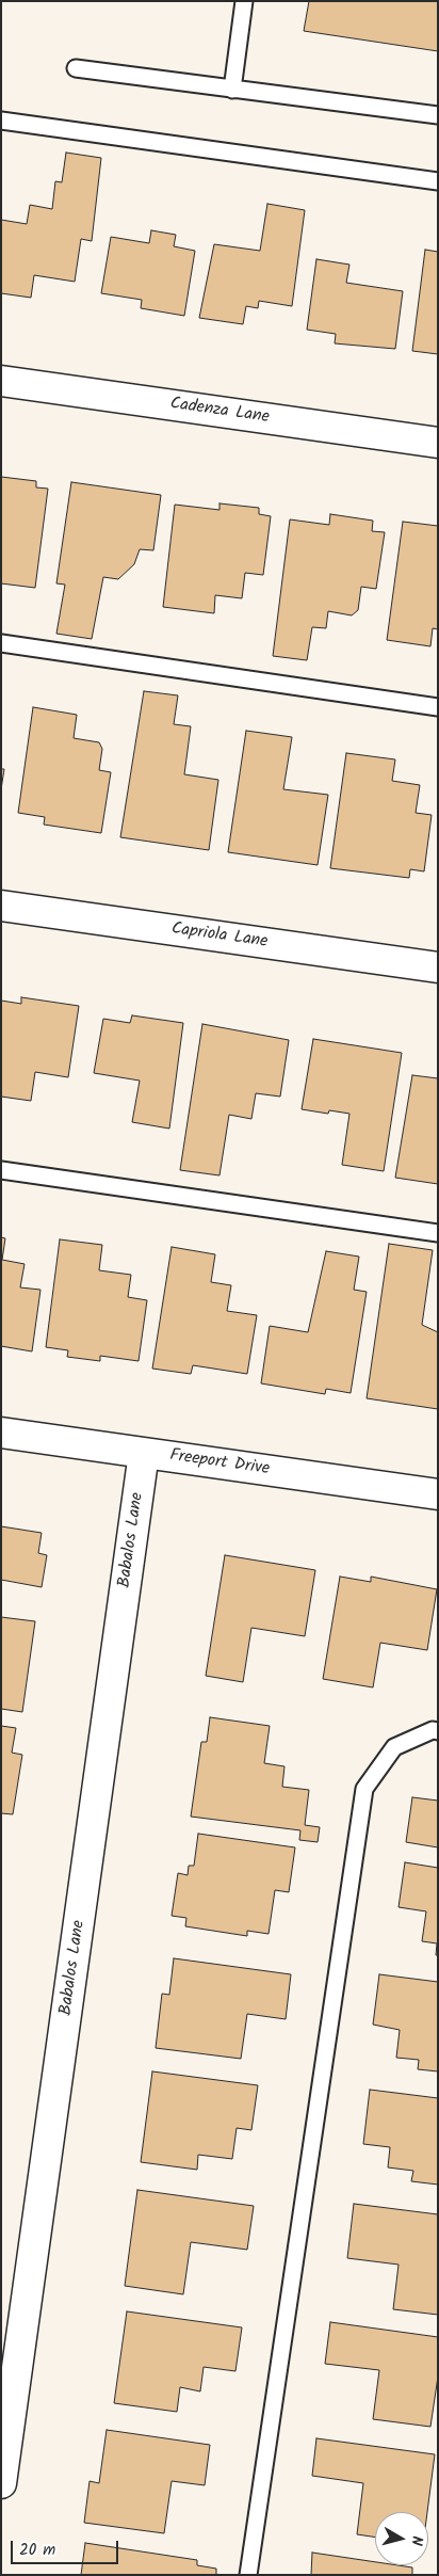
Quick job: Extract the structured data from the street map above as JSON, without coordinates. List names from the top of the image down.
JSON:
{
  "streets": {
    "street": [
      "Cadenza Lane",
      "Capriola Lane",
      "Freeport Drive",
      "Babalos Lane"
    ]
  },
  "crossings": [
    ["Freeport Drive", "Babalos Lane"]
  ],
  "scale_bar": "20 m",
  "north": "right"
}
